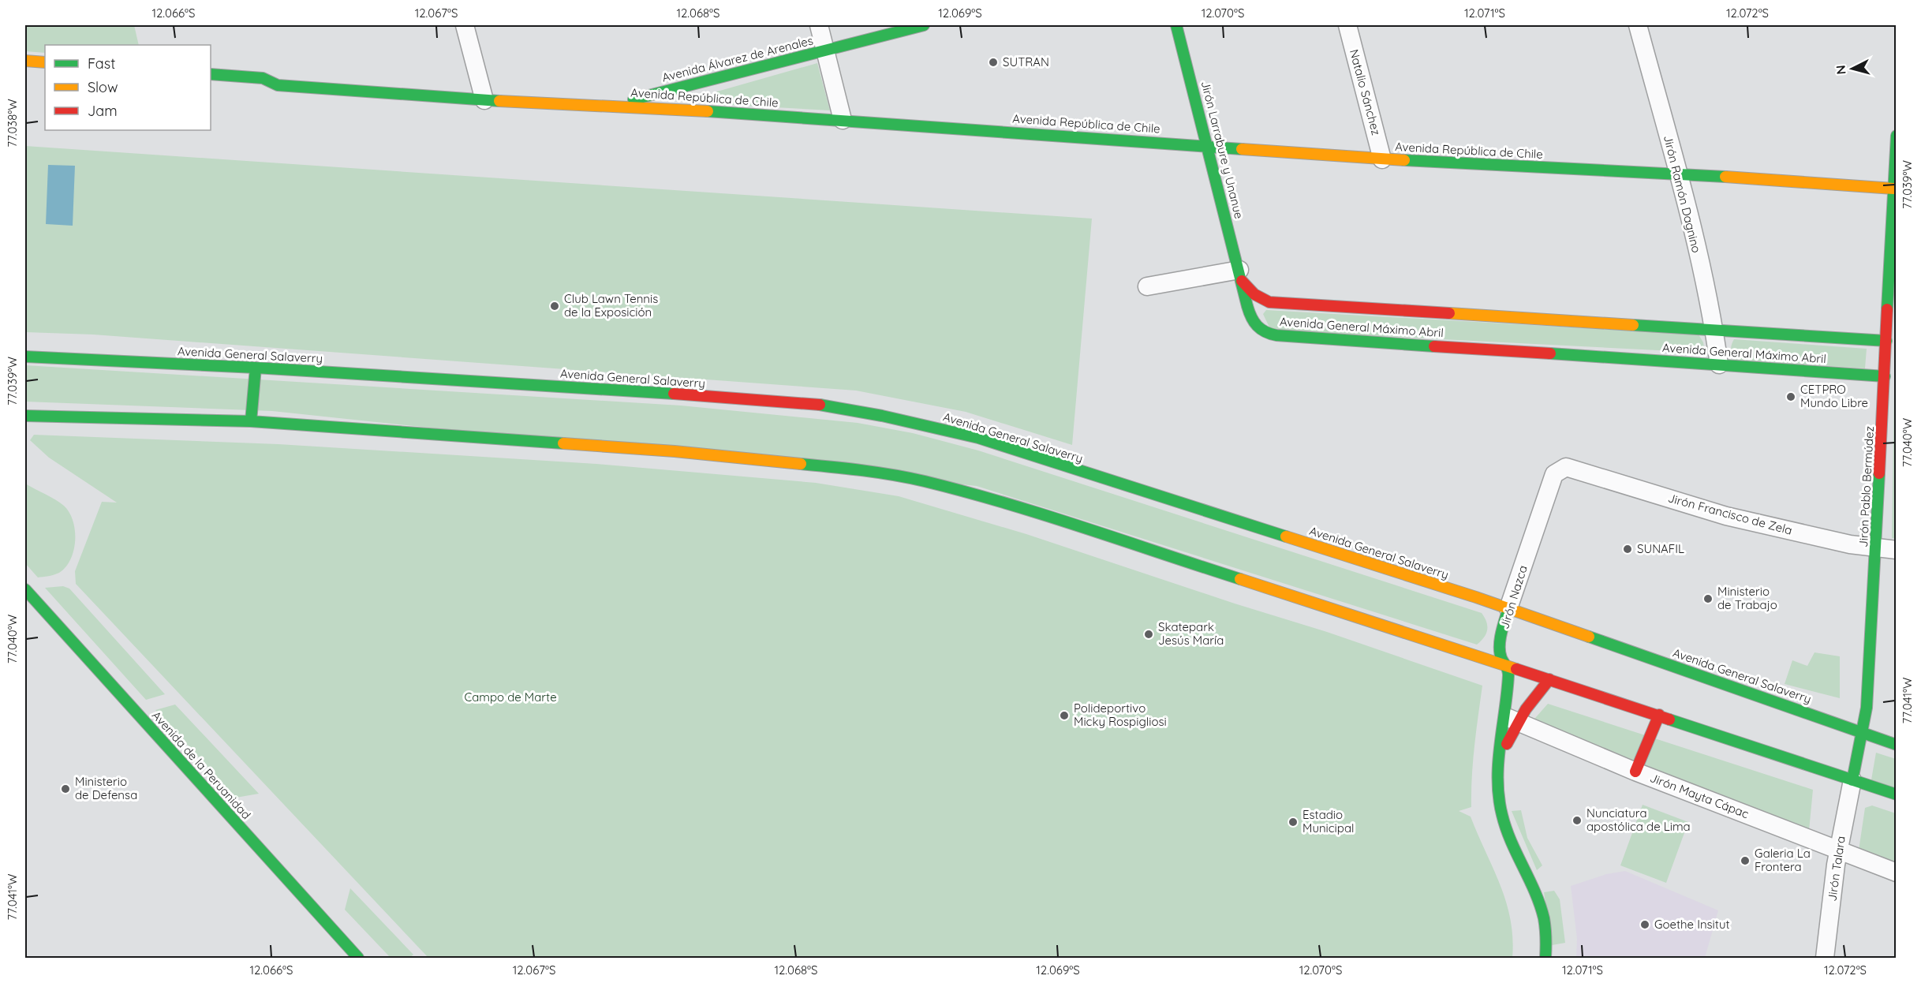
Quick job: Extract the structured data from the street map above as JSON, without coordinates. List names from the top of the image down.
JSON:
{
  "streets": {
    "main road": [
      "Avenida Álvarez de Arenales",
      "Avenida República de Chile",
      "Jirón Larrabure y Unanue",
      "Avenida General Máximo Abril",
      "Avenida General Salaverry",
      "Jirón Pablo Bermúdez",
      "Jirón Nazca",
      "Avenida de la Peruanidad"
    ],
    "street": [
      "Natalio Sánchez",
      "Jirón Ramón Dagnino",
      "Jirón Francisco de Zela",
      "Jirón Mayta Cápac",
      "Jirón Talara"
    ]
  },
  "crossings": [
    ["Avenida Álvarez de Arenales", "Avenida República de Chile"],
    ["Natalio Sánchez", "Avenida República de Chile"],
    ["Avenida República de Chile", "Jirón Larrabure y Unanue"],
    ["Avenida República de Chile", "Jirón Ramón Dagnino"],
    ["Avenida República de Chile", "Jirón Pablo Bermúdez"],
    ["Jirón Larrabure y Unanue", "Avenida General Máximo Abril"],
    ["Jirón Ramón Dagnino", "Avenida General Máximo Abril"],
    ["Avenida General Máximo Abril", "Jirón Pablo Bermúdez"],
    ["Avenida General Salaverry", "Jirón Pablo Bermúdez"],
    ["Avenida General Salaverry", "Jirón Nazca"],
    ["Jirón Pablo Bermúdez", "Jirón Francisco de Zela"],
    ["Jirón Pablo Bermúdez", "Jirón Talara"],
    ["Jirón Francisco de Zela", "Jirón Nazca"],
    ["Jirón Nazca", "Jirón Mayta Cápac"],
    ["Jirón Mayta Cápac", "Jirón Talara"]
  ],
  "parks": ["Campo de Marte"],
  "places": [
    "SUTRAN",
    "Club Lawn Tennis de la Exposición",
    "CETPRO Mundo Libre",
    "SUNAFIL",
    "Ministerio de Trabajo",
    "Skatepark Jesús María",
    "Polideportivo Micky Rospigliosi",
    "Ministerio de Defensa",
    "Nunciatura apostólica de Lima",
    "Estadio Municipal",
    "Galeria La Frontera",
    "Goethe Insitut"
  ],
  "legend": ["Fast", "Slow", "Jam"],
  "north": "left",
  "coordinates": [
    "12.066°S",
    "12.067°S",
    "12.068°S",
    "12.069°S",
    "12.070°S",
    "12.071°S",
    "12.072°S",
    "77.038°W",
    "77.039°W",
    "77.040°W",
    "77.041°W"
  ]
}
